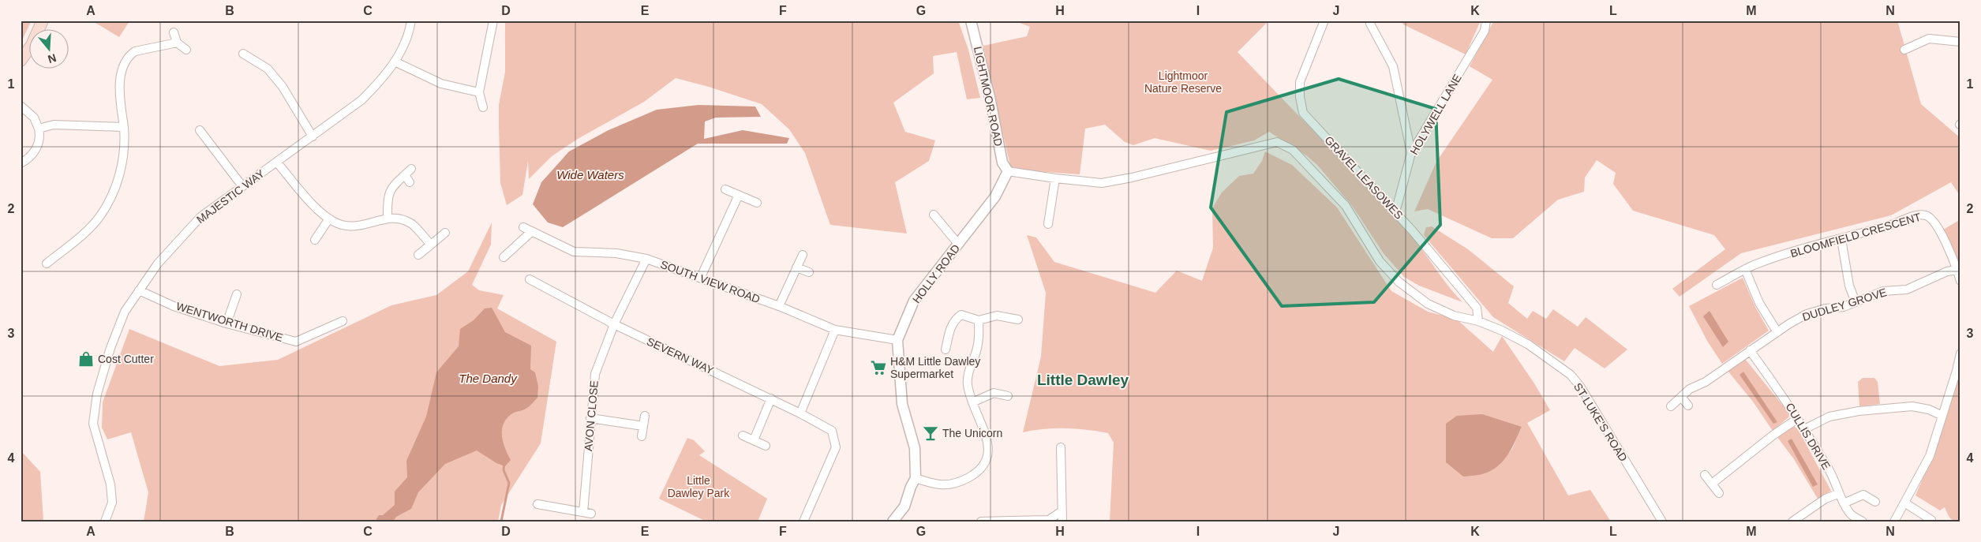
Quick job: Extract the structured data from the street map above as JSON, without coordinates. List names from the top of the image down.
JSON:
{
  "streets": {
    "street": [
      "LIGHTMOOR ROAD",
      "HOLYWELL LANE",
      "GRAVEL LEASOWES",
      "MAJESTIC WAY",
      "BLOOMFIELD CRESCENT",
      "HOLLY ROAD",
      "SOUTH VIEW ROAD",
      "DUDLEY GROVE",
      "WENTWORTH DRIVE",
      "SEVERN WAY",
      "AVON CLOSE",
      "ST LUKE'S ROAD",
      "CULLIS DRIVE"
    ]
  },
  "crossings": [
    ["LIGHTMOOR ROAD", "HOLLY ROAD"],
    ["LIGHTMOOR ROAD", "ST LUKE'S ROAD"],
    ["HOLYWELL LANE", "GRAVEL LEASOWES"],
    ["GRAVEL LEASOWES", "ST LUKE'S ROAD"],
    ["MAJESTIC WAY", "WENTWORTH DRIVE"],
    ["BLOOMFIELD CRESCENT", "DUDLEY GROVE"],
    ["HOLLY ROAD", "SOUTH VIEW ROAD"],
    ["HOLLY ROAD", "ST LUKE'S ROAD"],
    ["SOUTH VIEW ROAD", "AVON CLOSE"],
    ["DUDLEY GROVE", "CULLIS DRIVE"],
    ["SEVERN WAY", "AVON CLOSE"]
  ],
  "districts": ["Little Dawley"],
  "water": ["Wide Waters", "The Dandy"],
  "parks": ["Lightmoor Nature Reserve", "Little Dawley Park"],
  "places": {
    "shop": ["Cost Cutter"],
    "supermarket": ["H&M Little Dawley Supermarket"],
    "bar": ["The Unicorn"]
  },
  "north": "bottom",
  "grid": {
    "columns": [
      "A",
      "B",
      "C",
      "D",
      "E",
      "F",
      "G",
      "H",
      "I",
      "J",
      "K",
      "L",
      "M",
      "N"
    ],
    "rows": [
      "1",
      "2",
      "3",
      "4"
    ]
  }
}
